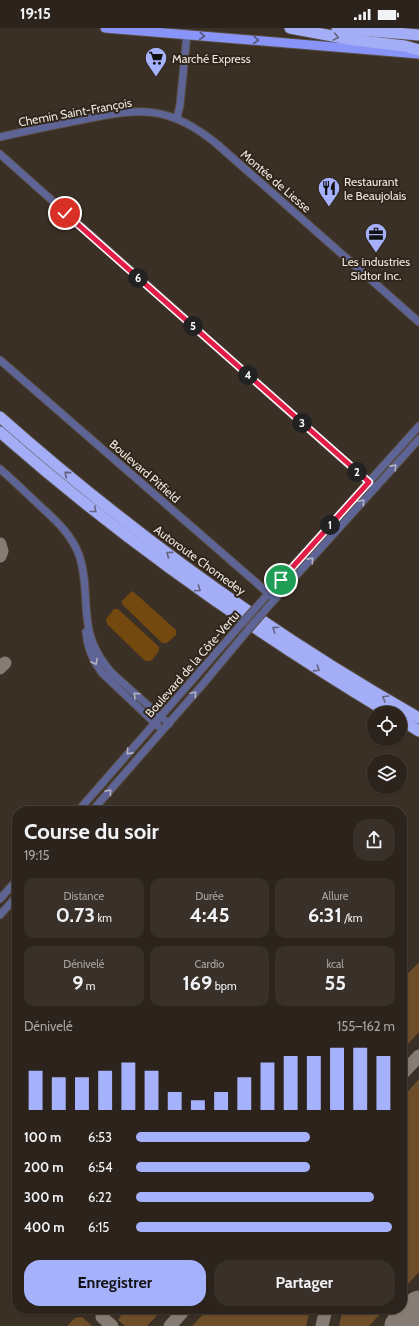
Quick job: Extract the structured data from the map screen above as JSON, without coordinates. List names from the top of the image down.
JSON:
{
  "streets": {
    "highway": ["Autoroute Chomedey"],
    "street": [
      "Chemin Saint-François",
      "Montée de Liesse",
      "Boulevard Pitfield",
      "Boulevard de la Côte-Vertu"
    ]
  },
  "crossings": [
    ["Chemin Saint-François", "Montée de Liesse"],
    ["Boulevard Pitfield", "Boulevard de la Côte-Vertu"]
  ],
  "places": {
    "supermarket": ["Marché Express"],
    "restaurant": ["Restaurant le Beaujolais"],
    "office": ["Les industries Sidtor Inc."]
  },
  "page": {
    "status": "19:15",
    "pins": [
      "6",
      "5",
      "4",
      "3",
      "2",
      "1"
    ],
    "heading": ["Course du soir", "19:15"],
    "stats": [
      ["Distance", "0.73 km"],
      ["Durée", "4:45"],
      ["Allure", "6:31 /km"],
      ["Dénivelé", "9 m"],
      ["Cardio", "169 bpm"],
      ["kcal", "55"]
    ],
    "chart": ["Dénivelé", "155–162 m"],
    "list": [
      {
        "name": "100 m",
        "note": "6:53"
      },
      {
        "name": "200 m",
        "note": "6:54"
      },
      {
        "name": "300 m",
        "note": "6:22"
      },
      {
        "name": "400 m",
        "note": "6:15"
      }
    ],
    "buttons": ["Enregistrer", "Partager"]
  }
}
